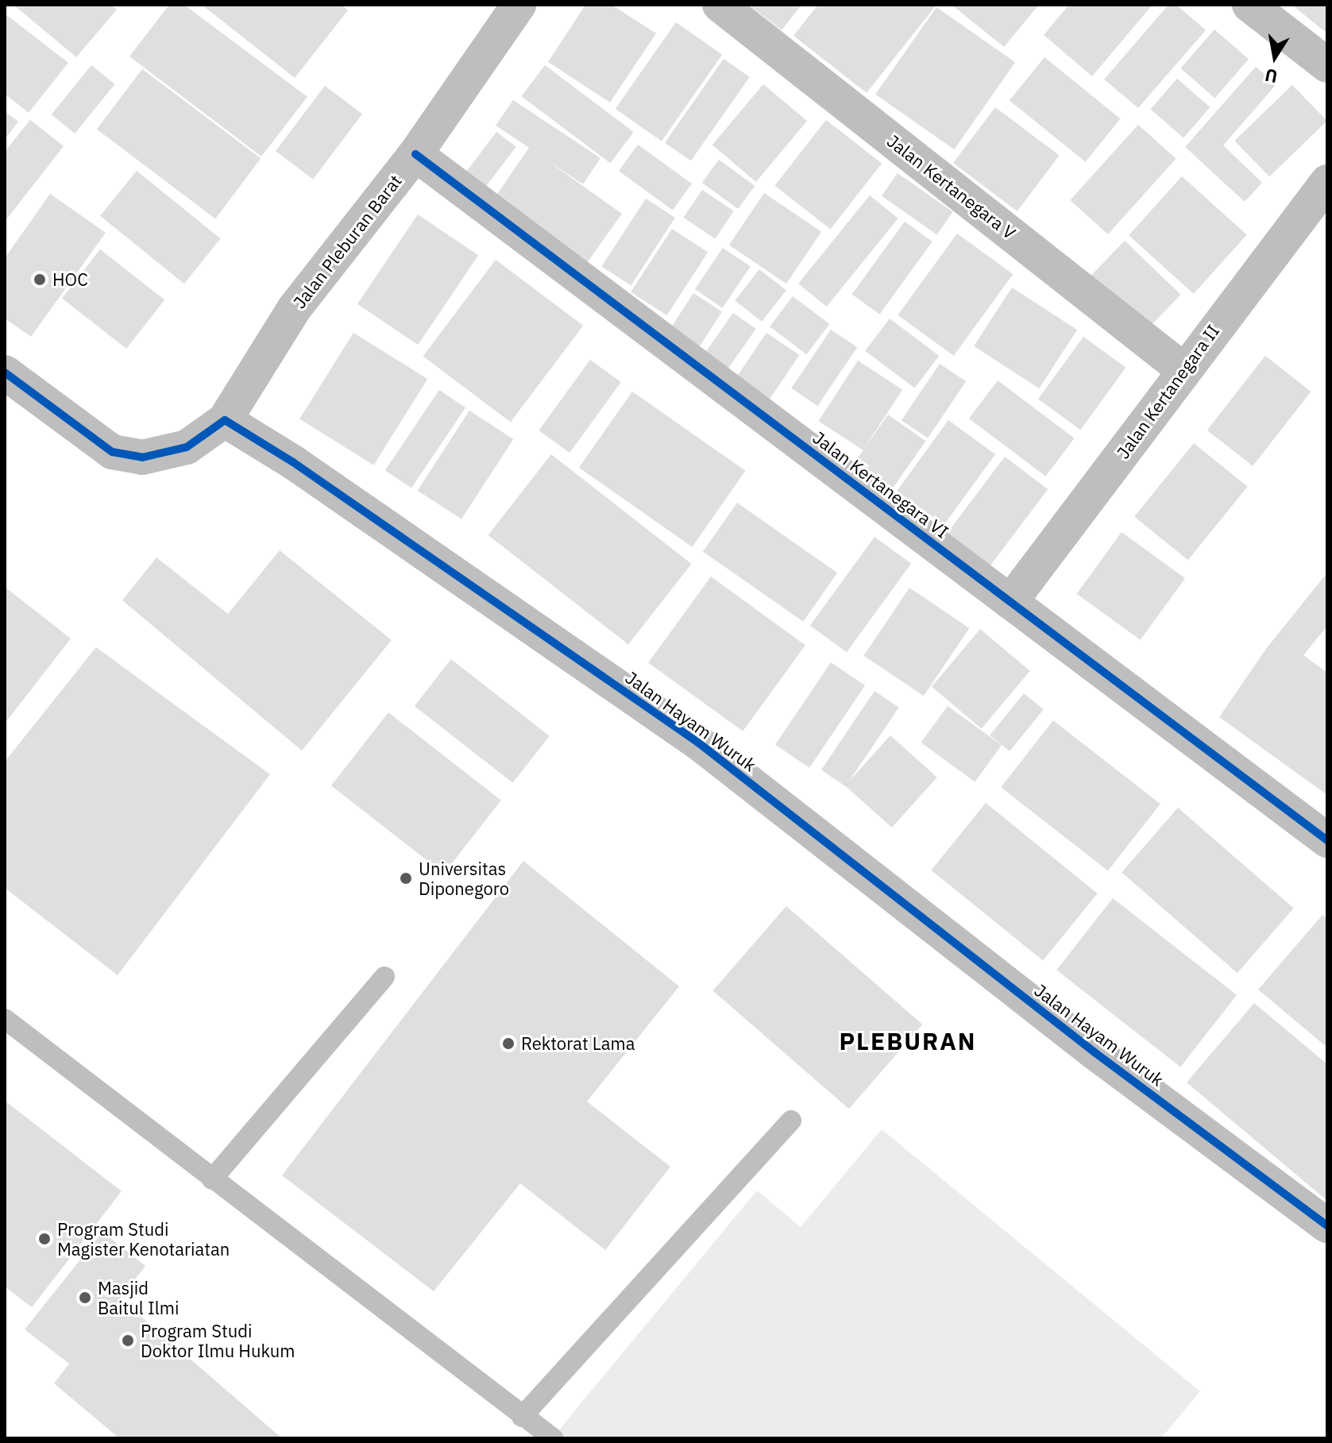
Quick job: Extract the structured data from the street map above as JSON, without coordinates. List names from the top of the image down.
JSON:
{
  "streets": {
    "street": [
      "Jalan Kertanegara V",
      "Jalan Pleburan Barat",
      "Jalan Kertanegara II",
      "Jalan Kertanegara VI",
      "Jalan Hayam Wuruk"
    ]
  },
  "crossings": [
    ["Jalan Kertanegara V", "Jalan Kertanegara II"],
    ["Jalan Pleburan Barat", "Jalan Kertanegara VI"],
    ["Jalan Pleburan Barat", "Jalan Hayam Wuruk"],
    ["Jalan Kertanegara II", "Jalan Kertanegara VI"]
  ],
  "districts": ["PLEBURAN"],
  "places": [
    "HOC",
    "Universitas Diponegoro",
    "Rektorat Lama",
    "Program Studi Magister Kenotariatan",
    "Masjid Baitul Ilmi",
    "Program Studi Doktor Ilmu Hukum"
  ],
  "north": "bottom"
}
